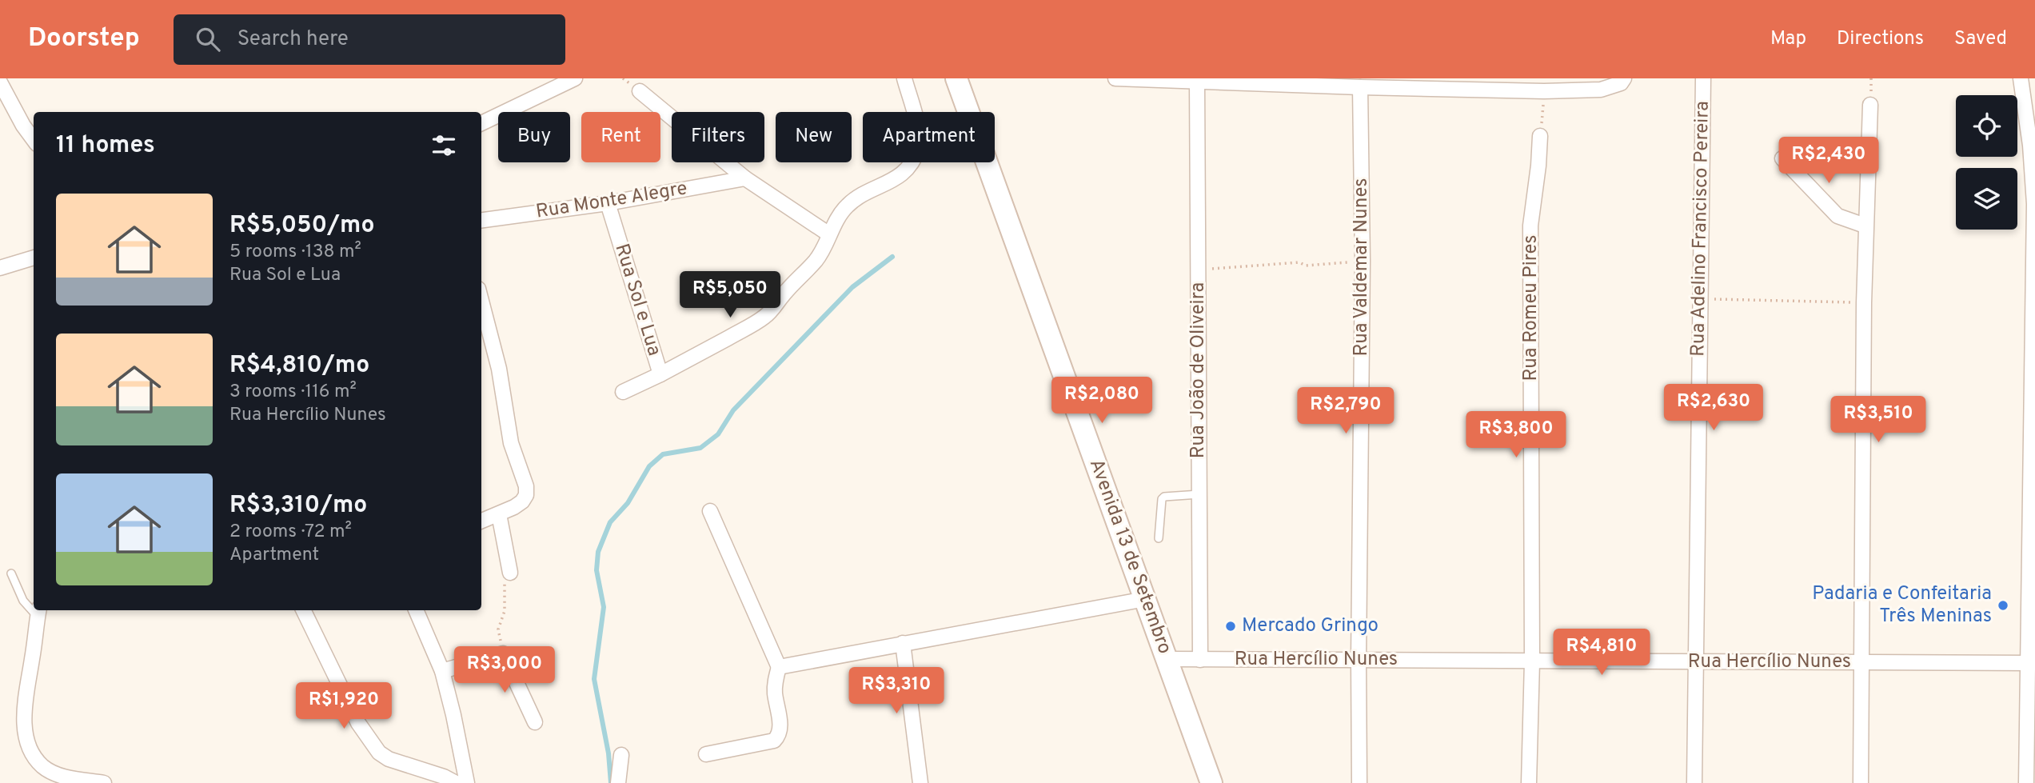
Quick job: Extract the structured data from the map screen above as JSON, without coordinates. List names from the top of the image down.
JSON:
{
  "streets": {
    "main road": ["Avenida 13 de Setembro"],
    "street": [
      "Rua Monte Alegre",
      "Rua Adelino Francisco Pereira",
      "Rua Valdemar Nunes",
      "Rua Sol e Lua",
      "Rua Romeu Pires",
      "Rua João de Oliveira",
      "Rua Hercílio Nunes"
    ]
  },
  "crossings": [
    ["Rua Monte Alegre", "Rua Sol e Lua"],
    ["Rua Adelino Francisco Pereira", "Rua Hercílio Nunes"],
    ["Rua Valdemar Nunes", "Rua Hercílio Nunes"],
    ["Rua Romeu Pires", "Rua Hercílio Nunes"],
    ["Rua João de Oliveira", "Rua Hercílio Nunes"],
    ["Avenida 13 de Setembro", "Rua Hercílio Nunes"]
  ],
  "places": ["Padaria e Confeitaria Três Meninas", "Mercado Gringo"],
  "page": {
    "header": "Doorstep",
    "search": "Search here",
    "nav": ["Map", "Directions", "Saved"],
    "chip": [
      "Buy",
      "Rent",
      "Filters",
      "New",
      "Apartment"
    ],
    "heading": "11 homes",
    "price": [
      "R$2,430",
      "R$5,050",
      "R$2,080",
      "R$2,630",
      "R$2,790",
      "R$3,510",
      "R$3,800",
      "R$4,810",
      "R$3,000",
      "R$3,310",
      "R$1,920"
    ],
    "list": [
      {
        "name": "R$5,050/mo",
        "note": "5 rooms · 138 m² · Rua Sol e Lua"
      },
      {
        "name": "R$4,810/mo",
        "note": "3 rooms · 116 m² · Rua Hercílio Nunes"
      },
      {
        "name": "R$3,310/mo",
        "note": "2 rooms · 72 m² · Apartment"
      }
    ]
  }
}
